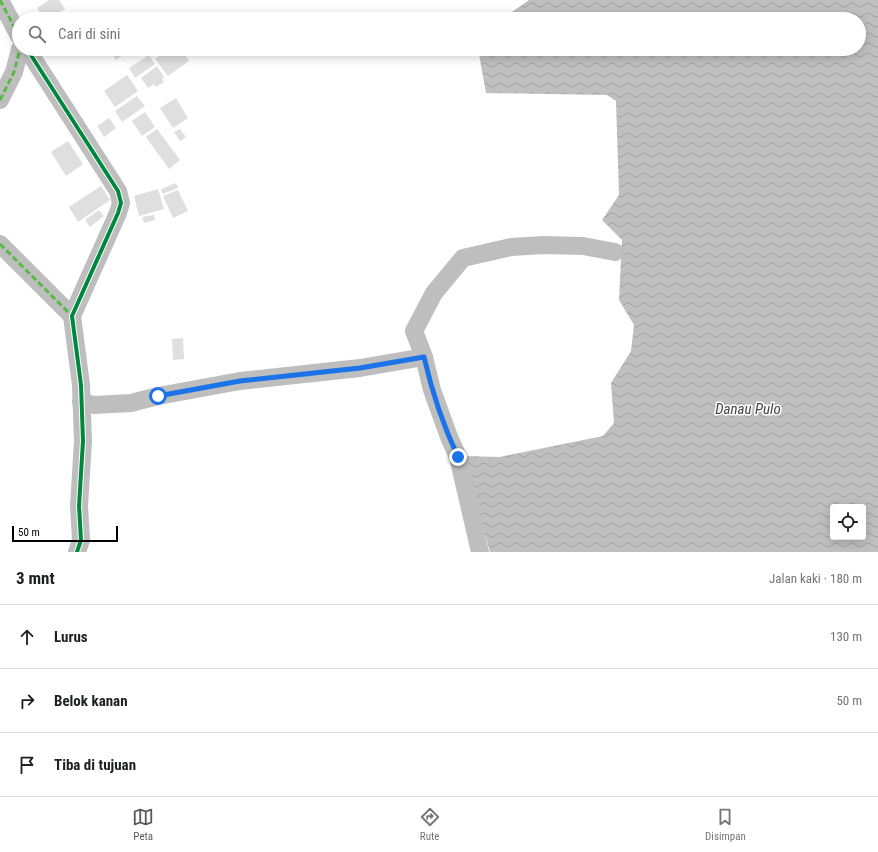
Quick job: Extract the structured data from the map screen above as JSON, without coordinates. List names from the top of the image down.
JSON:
{
  "water": ["Danau Pulo"],
  "scale_bar": "50 m",
  "page": {
    "search": "Cari di sini",
    "scale": "50 m",
    "heading": ["3 mnt", "Jalan kaki · 180 m"],
    "list": [
      ["Lurus", "130 m"],
      ["Belok kanan", "50 m"],
      "Tiba di tujuan"
    ],
    "nav": ["Peta", "Rute", "Disimpan"]
  }
}
